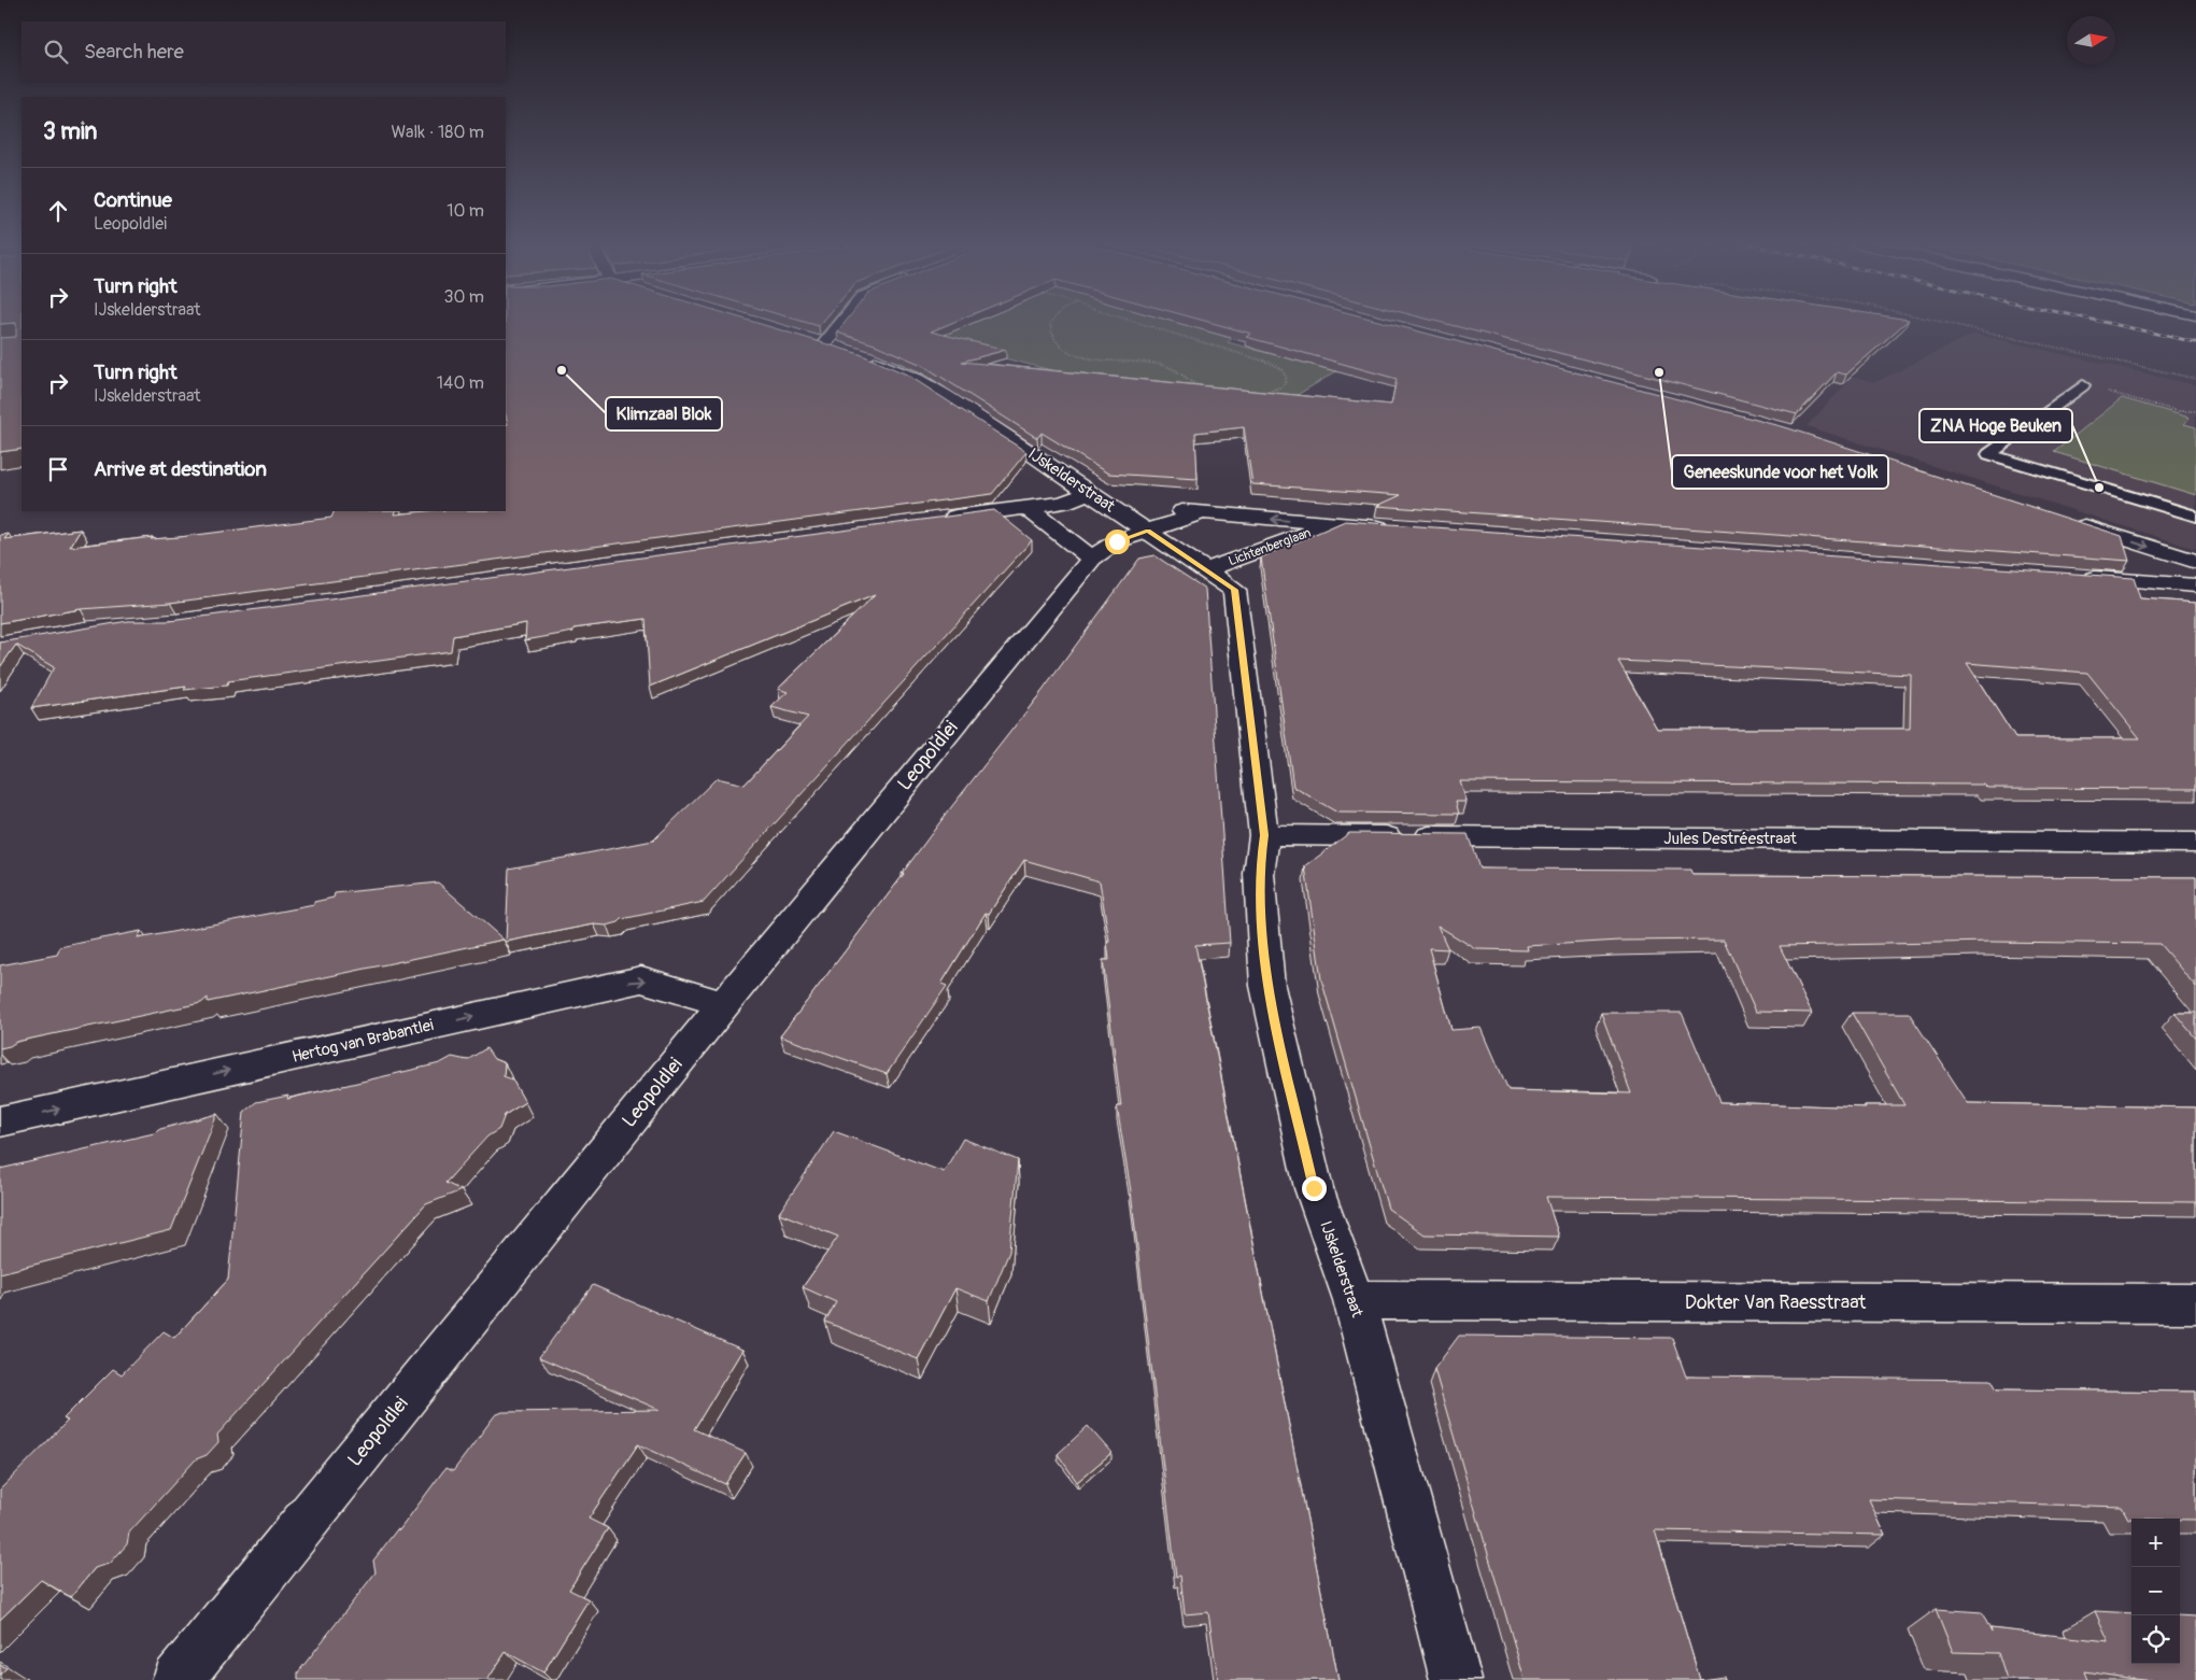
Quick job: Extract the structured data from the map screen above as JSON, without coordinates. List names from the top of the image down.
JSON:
{
  "streets": {
    "street": [
      "IJskelderstraat",
      "Lichtenberglaan",
      "Leopoldlei",
      "Jules Destréestraat",
      "Hertog van Brabantlei",
      "Dokter Van Raesstraat"
    ]
  },
  "crossings": [
    ["IJskelderstraat", "Lichtenberglaan"],
    ["IJskelderstraat", "Leopoldlei"],
    ["IJskelderstraat", "Jules Destréestraat"],
    ["IJskelderstraat", "Dokter Van Raesstraat"],
    ["Lichtenberglaan", "Leopoldlei"],
    ["Leopoldlei", "Hertog van Brabantlei"]
  ],
  "one_way": ["Hertog van Brabantlei"],
  "places": ["Klimzaal Blok", "Geneeskunde voor het Volk", "ZNA Hoge Beuken"],
  "north": "right",
  "page": {
    "search": "Search here",
    "heading": ["3 min", "Walk · 180 m"],
    "list": [
      ["Continue", "Leopoldlei", "10 m"],
      ["Turn right", "IJskelderstraat", "30 m"],
      ["Turn right", "IJskelderstraat", "140 m"],
      "Arrive at destination"
    ],
    "map_buttons": ["+", "−"]
  }
}
